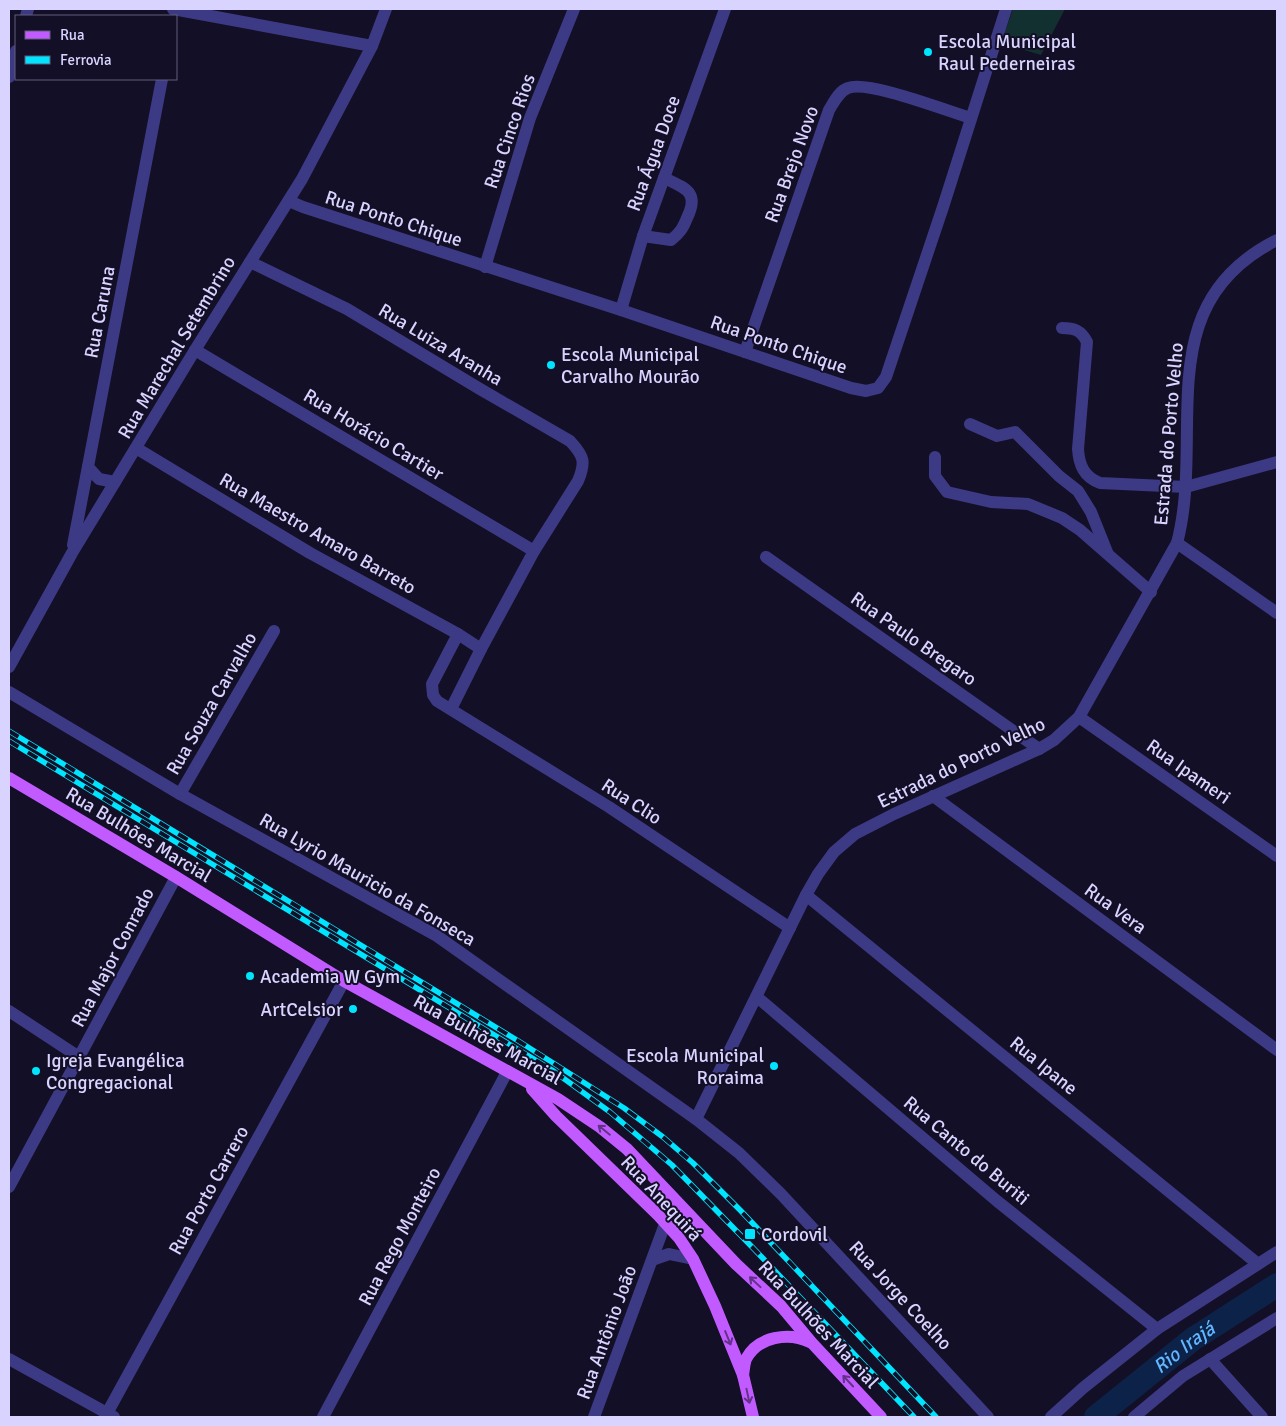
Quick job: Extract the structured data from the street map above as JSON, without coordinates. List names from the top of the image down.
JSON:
{
  "streets": {
    "main road": ["Rua Bulhões Marcial", "Rua Anequirá"],
    "street": [
      "Rua Cinco Rios",
      "Rua Água Doce",
      "Rua Brejo Novo",
      "Rua Ponto Chique",
      "Rua Caruna",
      "Rua Luiza Aranha",
      "Rua Marechal Setembrino",
      "Rua Horácio Cartier",
      "Estrada do Porto Velho",
      "Rua Maestro Amaro Barreto",
      "Rua Paulo Bregaro",
      "Rua Souza Carvalho",
      "Rua Ipameri",
      "Rua Clio",
      "Rua Lyrio Mauricio da Fonseca",
      "Rua Vera",
      "Rua Major Conrado",
      "Rua Ipane",
      "Rua Canto do Buriti",
      "Rua Porto Carrero",
      "Rua Rego Monteiro",
      "Rua Jorge Coelho",
      "Rua Antônio João"
    ]
  },
  "crossings": [
    ["Rua Cinco Rios", "Rua Ponto Chique"],
    ["Rua Água Doce", "Rua Ponto Chique"],
    ["Rua Brejo Novo", "Rua Ponto Chique"],
    ["Rua Ponto Chique", "Rua Marechal Setembrino"],
    ["Rua Caruna", "Rua Marechal Setembrino"],
    ["Rua Luiza Aranha", "Rua Marechal Setembrino"],
    ["Rua Luiza Aranha", "Rua Horácio Cartier"],
    ["Rua Marechal Setembrino", "Rua Horácio Cartier"],
    ["Rua Marechal Setembrino", "Rua Maestro Amaro Barreto"],
    ["Estrada do Porto Velho", "Rua Paulo Bregaro"],
    ["Estrada do Porto Velho", "Rua Ipameri"],
    ["Estrada do Porto Velho", "Rua Clio"],
    ["Estrada do Porto Velho", "Rua Lyrio Mauricio da Fonseca"],
    ["Estrada do Porto Velho", "Rua Vera"],
    ["Estrada do Porto Velho", "Rua Ipane"],
    ["Estrada do Porto Velho", "Rua Canto do Buriti"],
    ["Estrada do Porto Velho", "Rua Jorge Coelho"],
    ["Rua Maestro Amaro Barreto", "Rua Clio"],
    ["Rua Souza Carvalho", "Rua Lyrio Mauricio da Fonseca"],
    ["Rua Bulhões Marcial", "Rua Major Conrado"],
    ["Rua Bulhões Marcial", "Rua Porto Carrero"],
    ["Rua Bulhões Marcial", "Rua Anequirá"],
    ["Rua Bulhões Marcial", "Rua Rego Monteiro"],
    ["Rua Lyrio Mauricio da Fonseca", "Rua Jorge Coelho"],
    ["Rua Anequirá", "Rua Antônio João"]
  ],
  "one_way": ["Rua Bulhões Marcial", "Rua Anequirá"],
  "water": ["Rio Irajá"],
  "places": {
    "other": [
      "Escola Municipal Raul Pederneiras",
      "Escola Municipal Carvalho Mourão",
      "Academia W Gym",
      "ArtCelsior",
      "Escola Municipal Roraima",
      "Igreja Evangélica Congregacional"
    ],
    "transit": ["Cordovil"]
  },
  "legend": ["Rua", "Ferrovia"]
}
